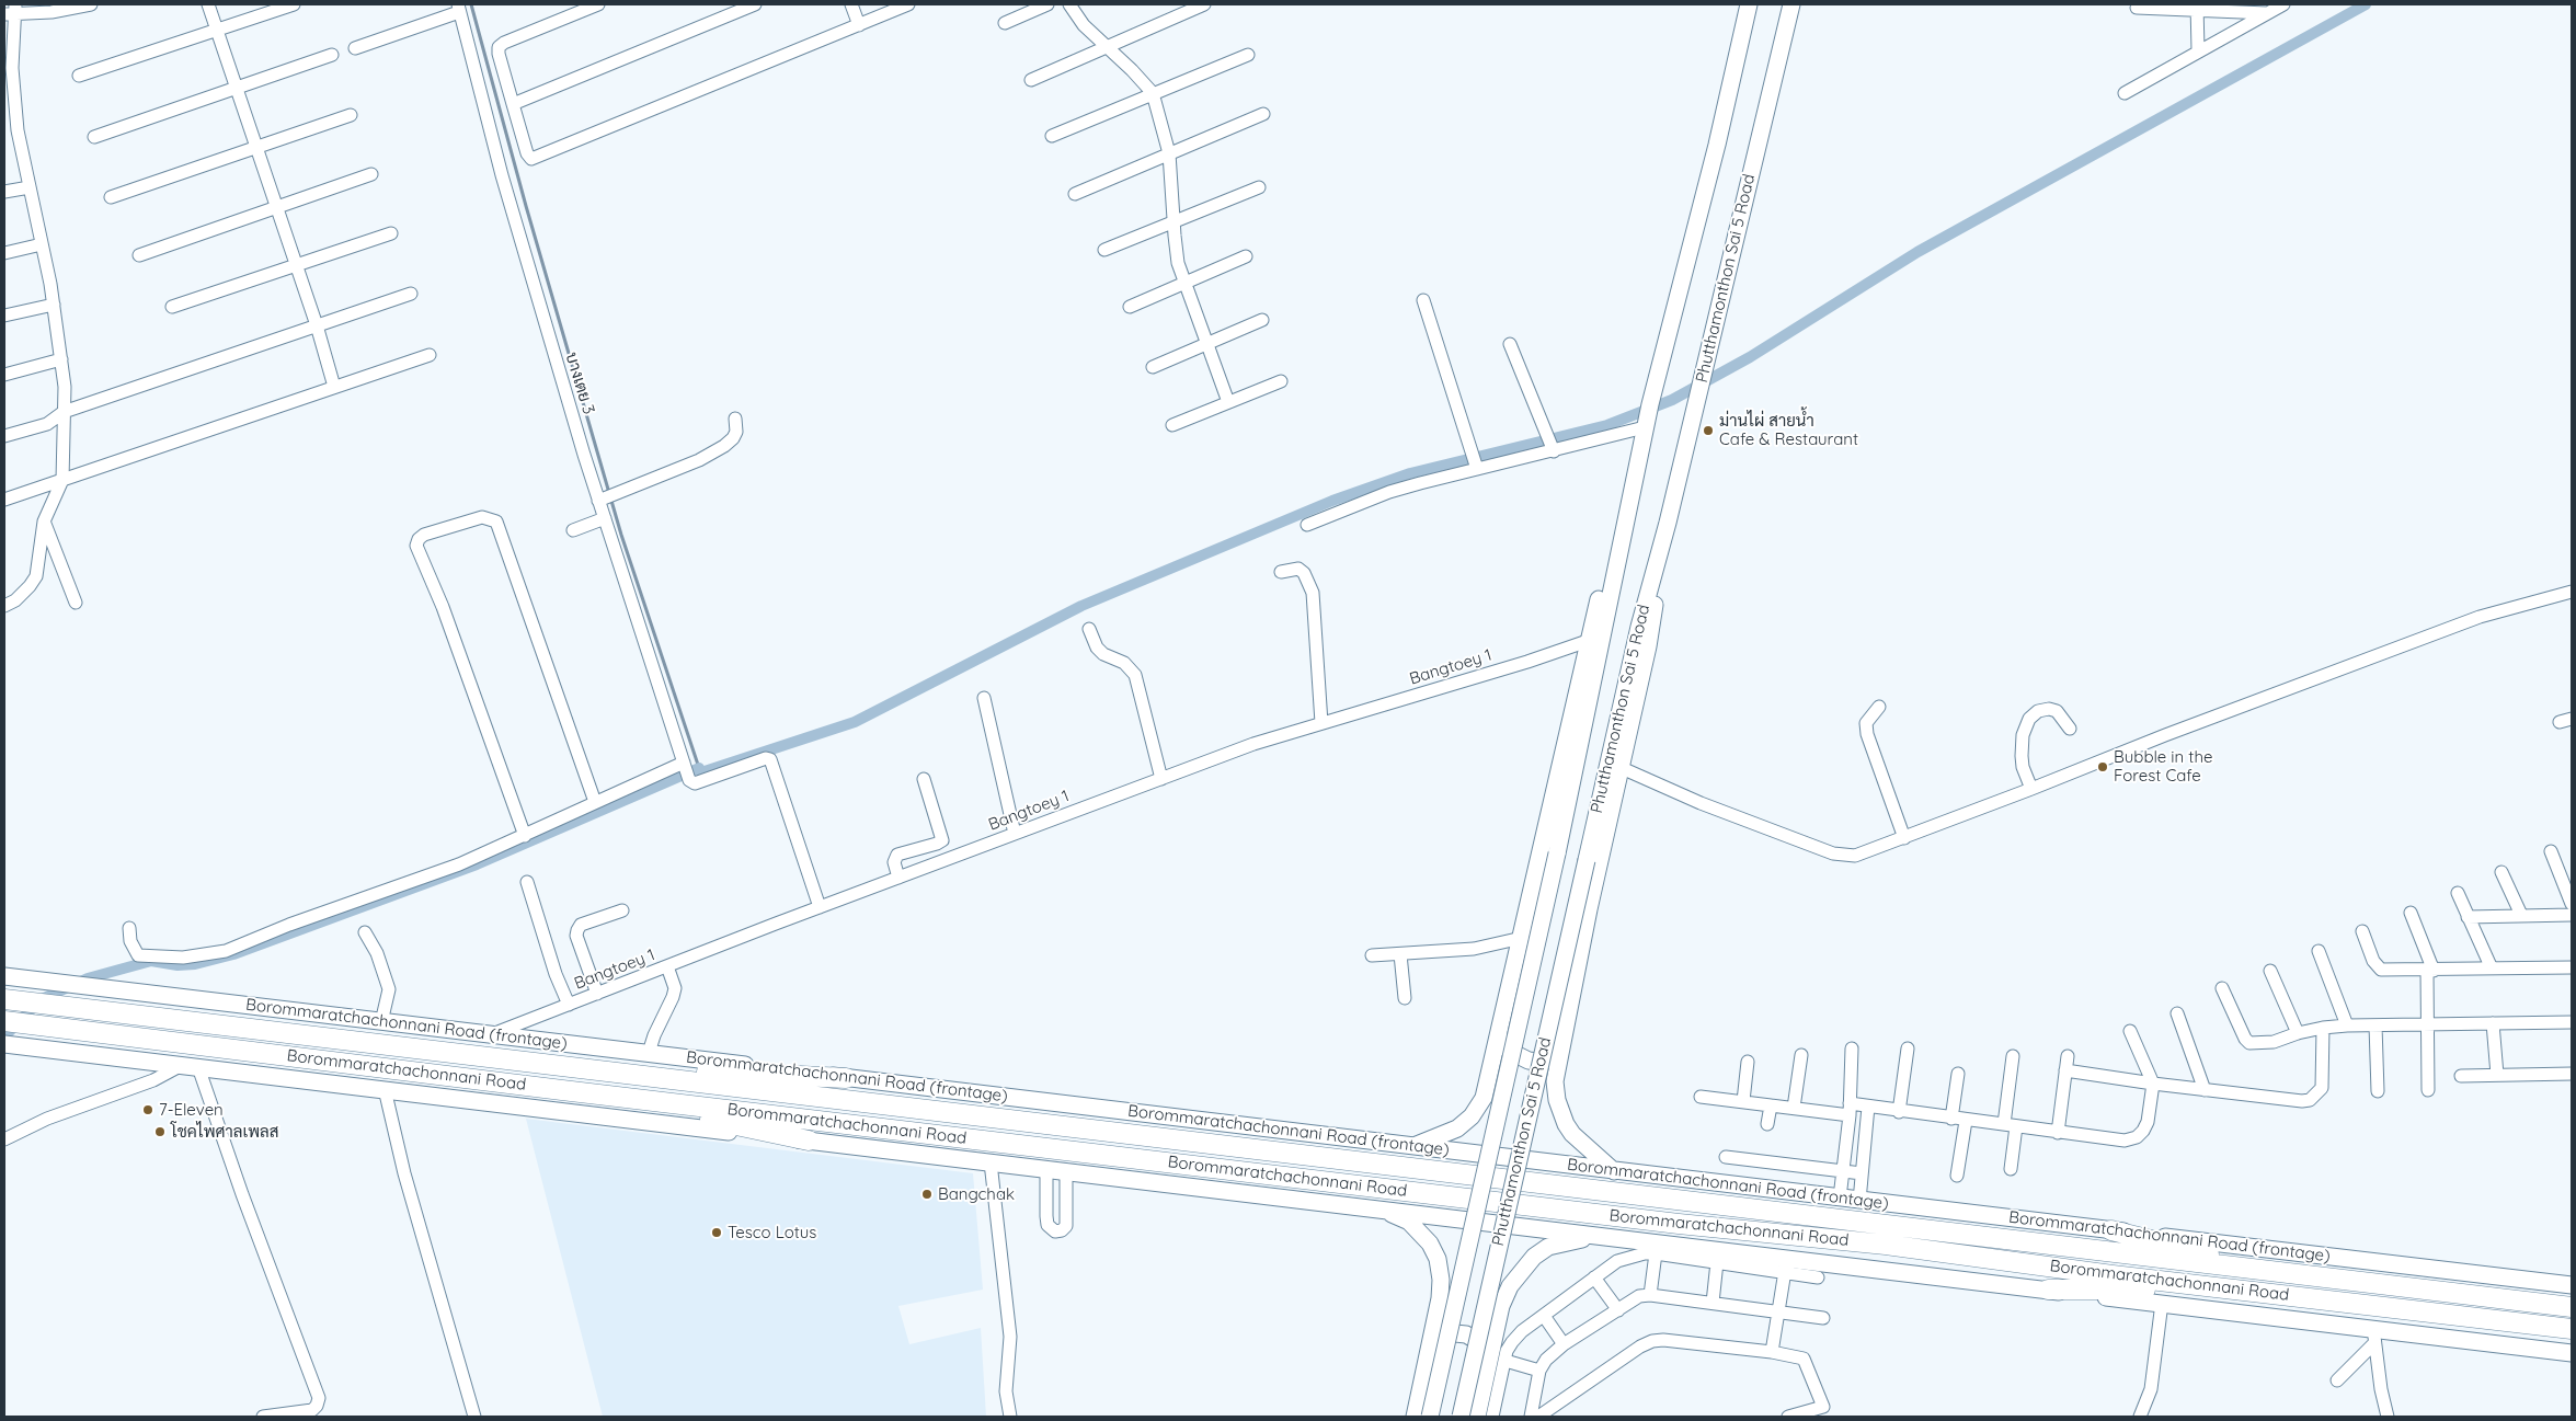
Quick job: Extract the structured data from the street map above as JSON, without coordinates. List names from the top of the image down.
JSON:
{
  "streets": {
    "highway": ["Borommaratchachonnani Road"],
    "main road": ["Phutthamonthon Sai 5 Road", "Borommaratchachonnani Road (frontage)"],
    "street": ["บางเตย 3", "Bangtoey 1"]
  },
  "crossings": [
    ["บางเตย 3", "Bangtoey 1"],
    ["Bangtoey 1", "Borommaratchachonnani Road (frontage)"]
  ],
  "places": [
    "ม่านไผ่ สายน้ำ Cafe & Restaurant",
    "Bubble in the Forest Cafe",
    "7-Eleven",
    "โชคไพศาลเพลส",
    "Bangchak",
    "Tesco Lotus"
  ]
}
